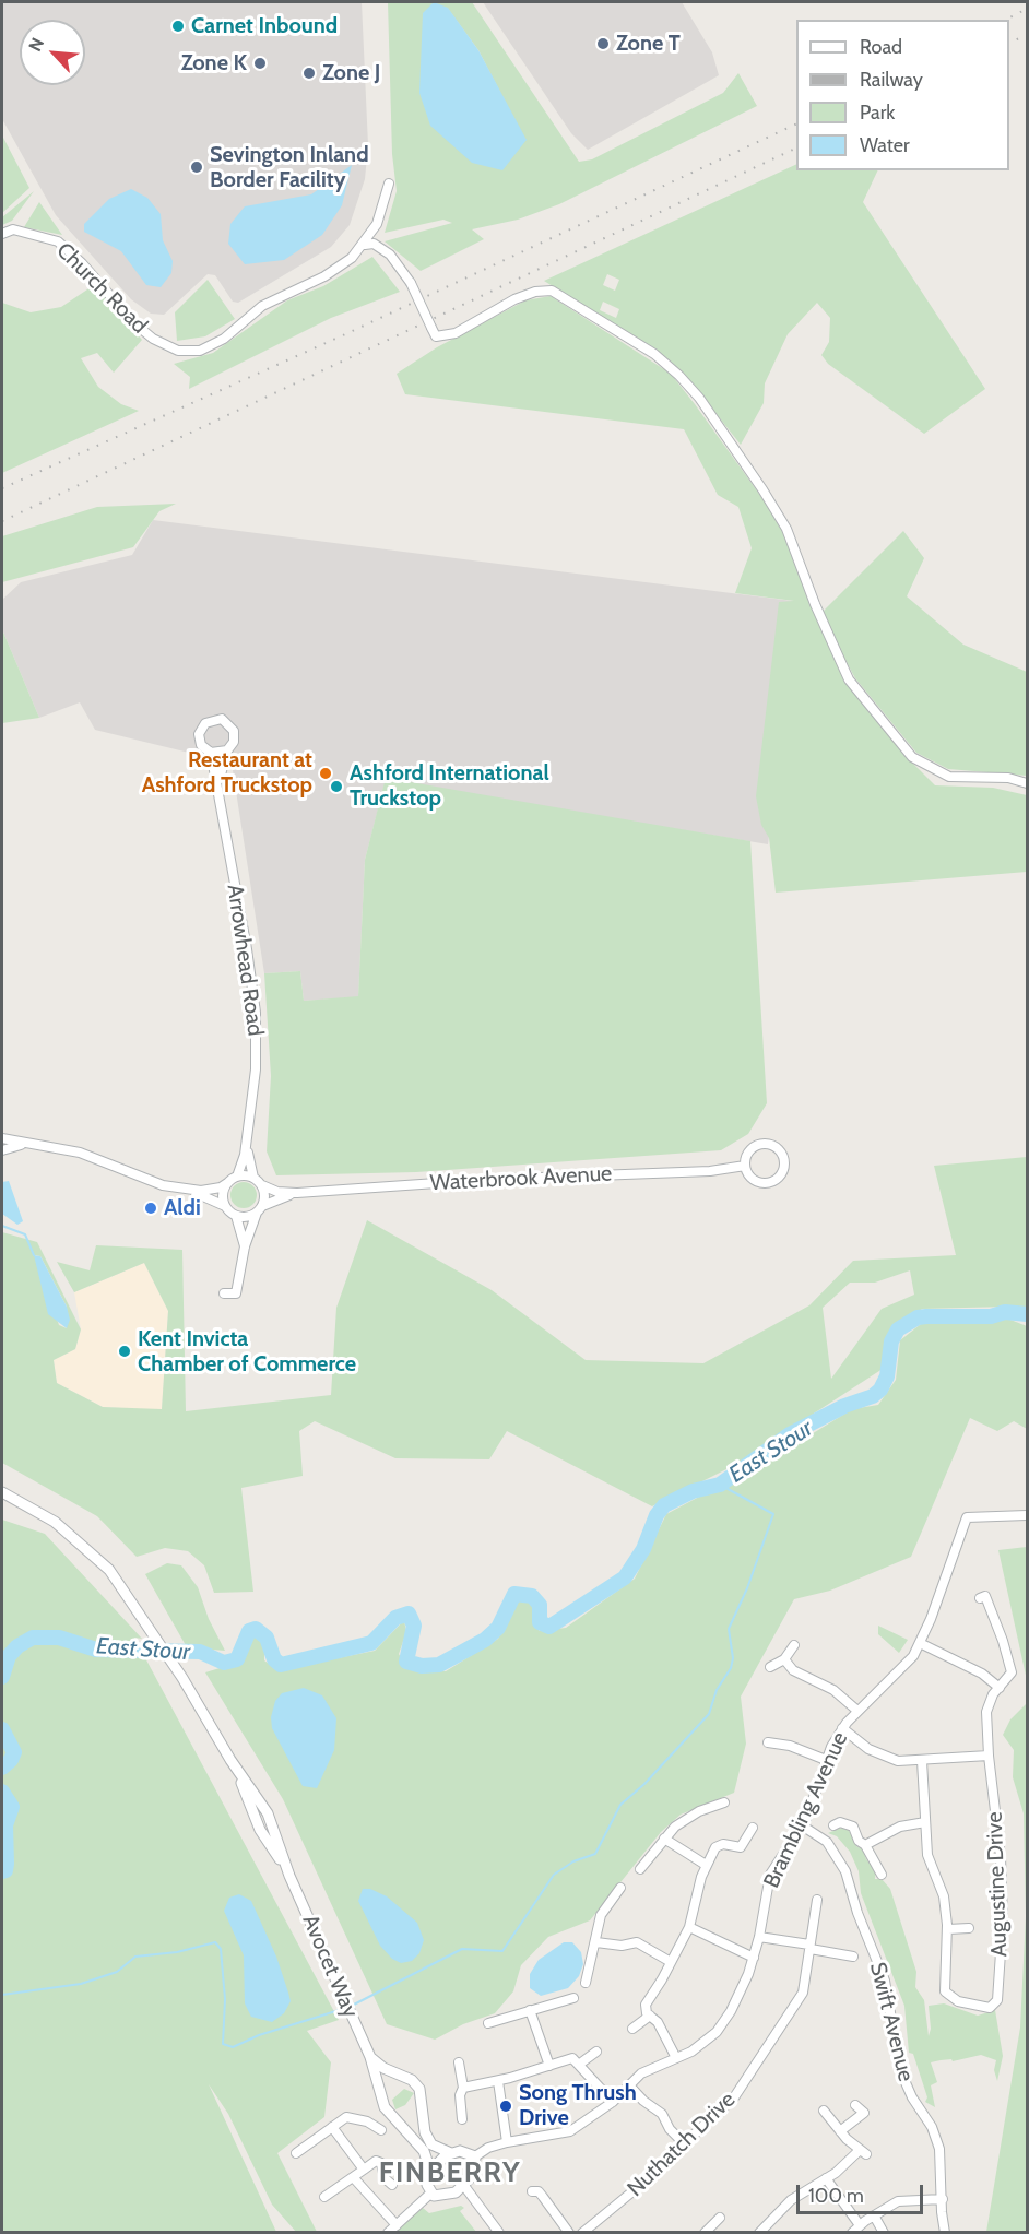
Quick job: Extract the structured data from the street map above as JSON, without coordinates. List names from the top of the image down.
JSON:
{
  "streets": {
    "street": [
      "Church Road",
      "Arrowhead Road",
      "Waterbrook Avenue",
      "Brambling Avenue",
      "Augustine Drive",
      "Avocet Way",
      "Swift Avenue",
      "Nuthatch Drive"
    ]
  },
  "crossings": [
    ["Arrowhead Road", "Waterbrook Avenue"],
    ["Brambling Avenue", "Avocet Way"],
    ["Brambling Avenue", "Swift Avenue"]
  ],
  "districts": ["FINBERRY"],
  "water": ["East Stour"],
  "places": [
    "Carnet Inbound",
    "Zone T",
    "Zone K",
    "Zone J",
    "Sevington Inland Border Facility",
    "Restaurant at Ashford Truckstop",
    "Ashford International Truckstop",
    "Aldi",
    "Kent Invicta Chamber of Commerce",
    "Song Thrush Drive"
  ],
  "legend": [
    "Road",
    "Railway",
    "Park",
    "Water"
  ],
  "scale_bar": "100 m",
  "north": "top left"
}
